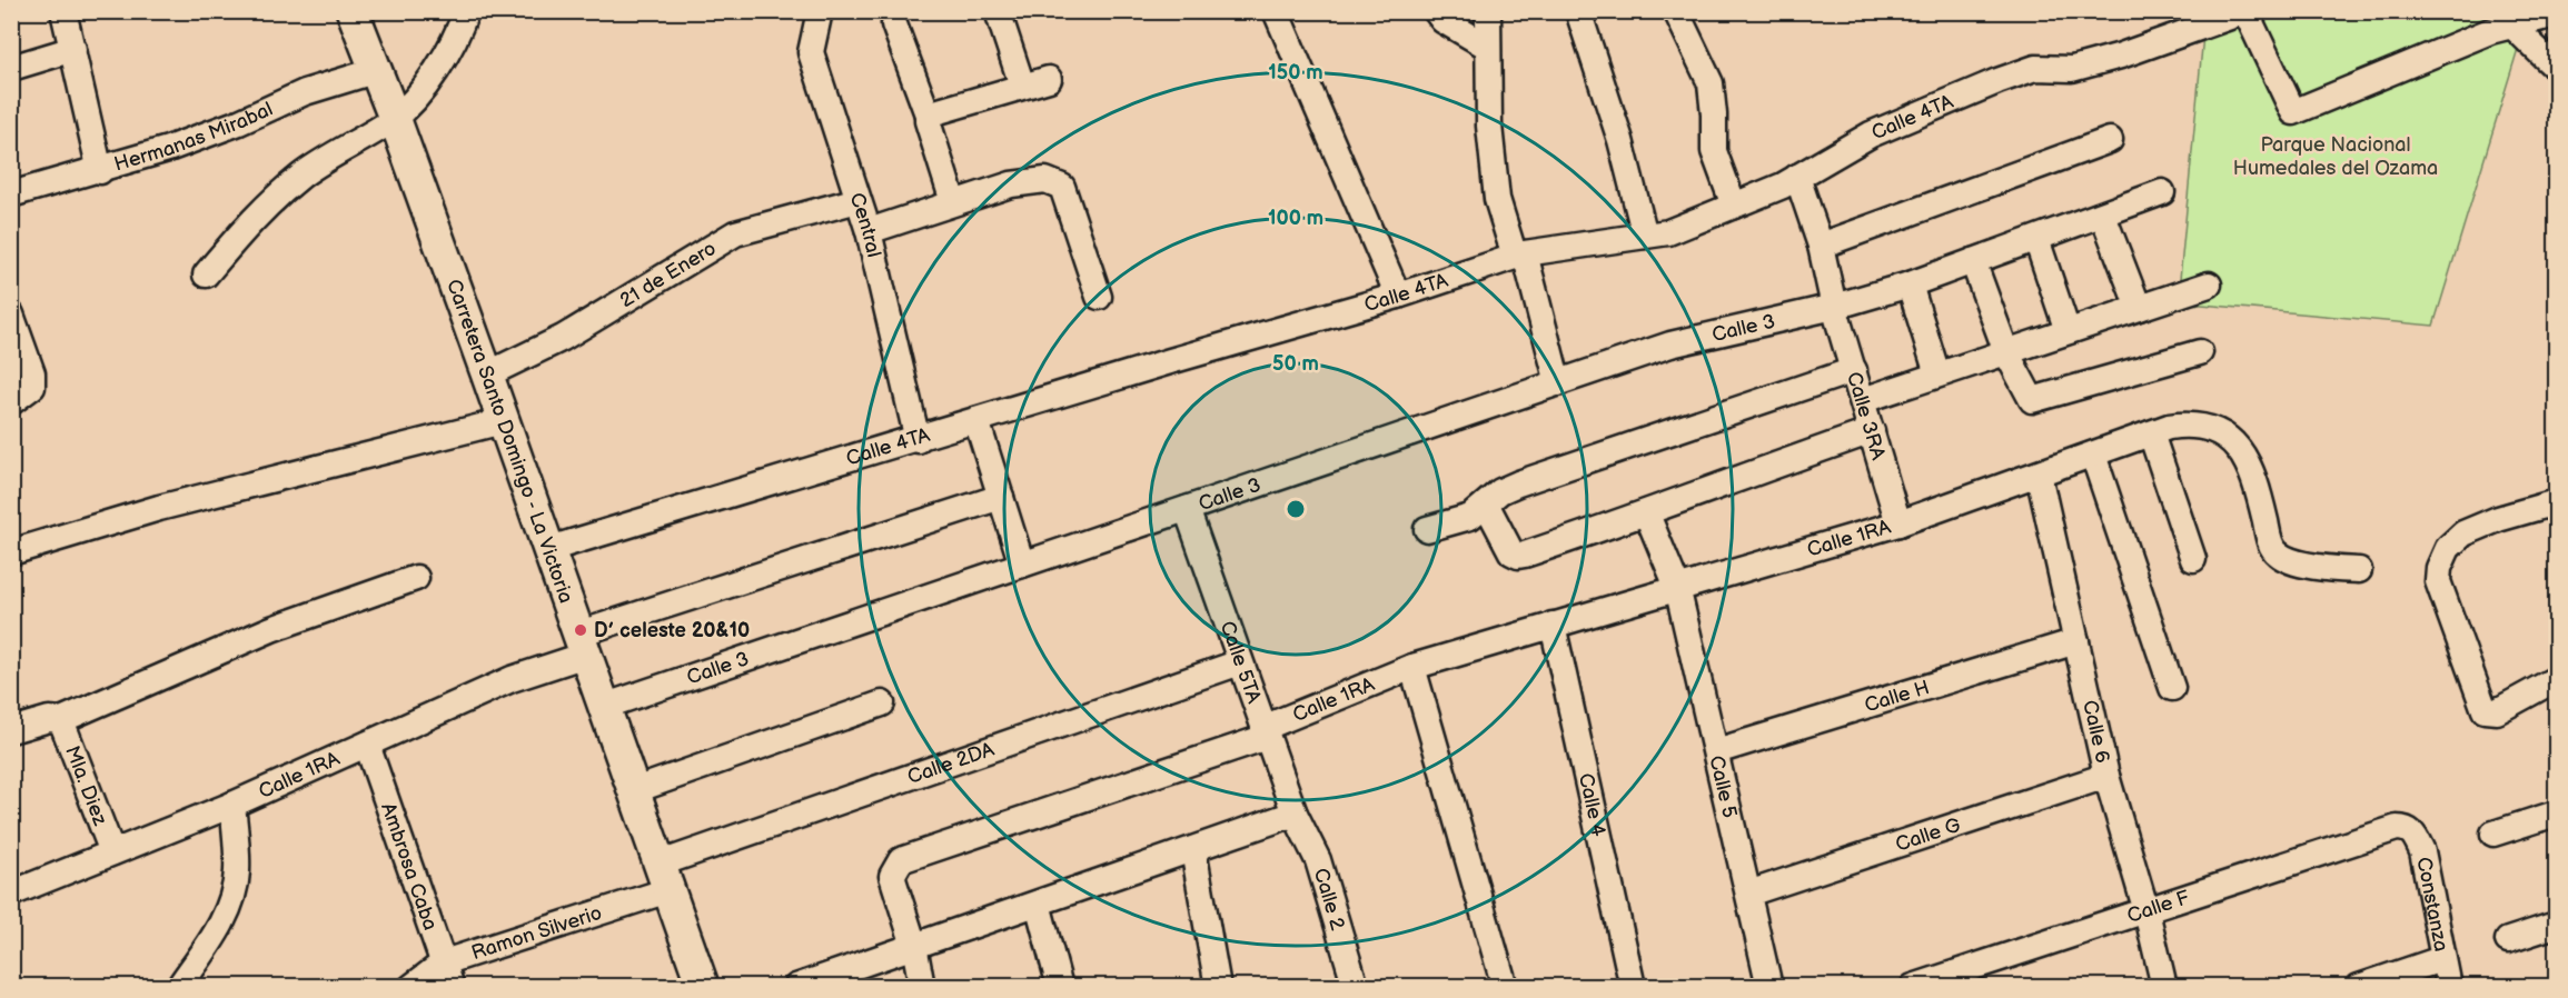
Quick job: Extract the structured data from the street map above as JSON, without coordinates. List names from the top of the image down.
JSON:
{
  "streets": {
    "main road": ["Carretera Santo Domingo - La Victoria"],
    "street": [
      "Calle 4TA",
      "Hermanas Mirabal",
      "Central",
      "21 de Enero",
      "Calle 3",
      "Calle 3RA",
      "Calle 1RA",
      "Calle 5TA",
      "Calle H",
      "Calle 6",
      "Calle 2DA",
      "Mla. Diez",
      "Calle 5",
      "Calle 4",
      "Calle G",
      "Ambrosa Caba",
      "Calle 2",
      "Constanza",
      "Calle F",
      "Ramon Silverio"
    ]
  },
  "crossings": [
    ["Calle 4TA", "Central"],
    ["Calle 4TA", "Calle 3RA"],
    ["Calle 4TA", "Carretera Santo Domingo - La Victoria"],
    ["Hermanas Mirabal", "Carretera Santo Domingo - La Victoria"],
    ["Central", "21 de Enero"],
    ["21 de Enero", "Carretera Santo Domingo - La Victoria"],
    ["Calle 3", "Calle 3RA"],
    ["Calle 3", "Carretera Santo Domingo - La Victoria"],
    ["Calle 3", "Calle 5TA"],
    ["Calle 3RA", "Calle 1RA"],
    ["Carretera Santo Domingo - La Victoria", "Calle 1RA"],
    ["Carretera Santo Domingo - La Victoria", "Calle 2DA"],
    ["Carretera Santo Domingo - La Victoria", "Ramon Silverio"],
    ["Calle 1RA", "Calle 5TA"],
    ["Calle 1RA", "Calle 6"],
    ["Calle 1RA", "Mla. Diez"],
    ["Calle 1RA", "Calle 5"],
    ["Calle 1RA", "Calle 4"],
    ["Calle 1RA", "Ambrosa Caba"],
    ["Calle 5TA", "Calle 2DA"],
    ["Calle 5TA", "Calle 2"],
    ["Calle H", "Calle 6"],
    ["Calle H", "Calle 5"],
    ["Calle 6", "Calle G"],
    ["Calle 6", "Calle F"],
    ["Calle 2DA", "Ramon Silverio"],
    ["Calle 5", "Calle G"],
    ["Ambrosa Caba", "Ramon Silverio"],
    ["Constanza", "Calle F"]
  ],
  "parks": ["Parque Nacional Humedales del Ozama"],
  "places": ["D’ celeste 20&10"],
  "rings": ["150 m", "100 m", "50 m"]
}
